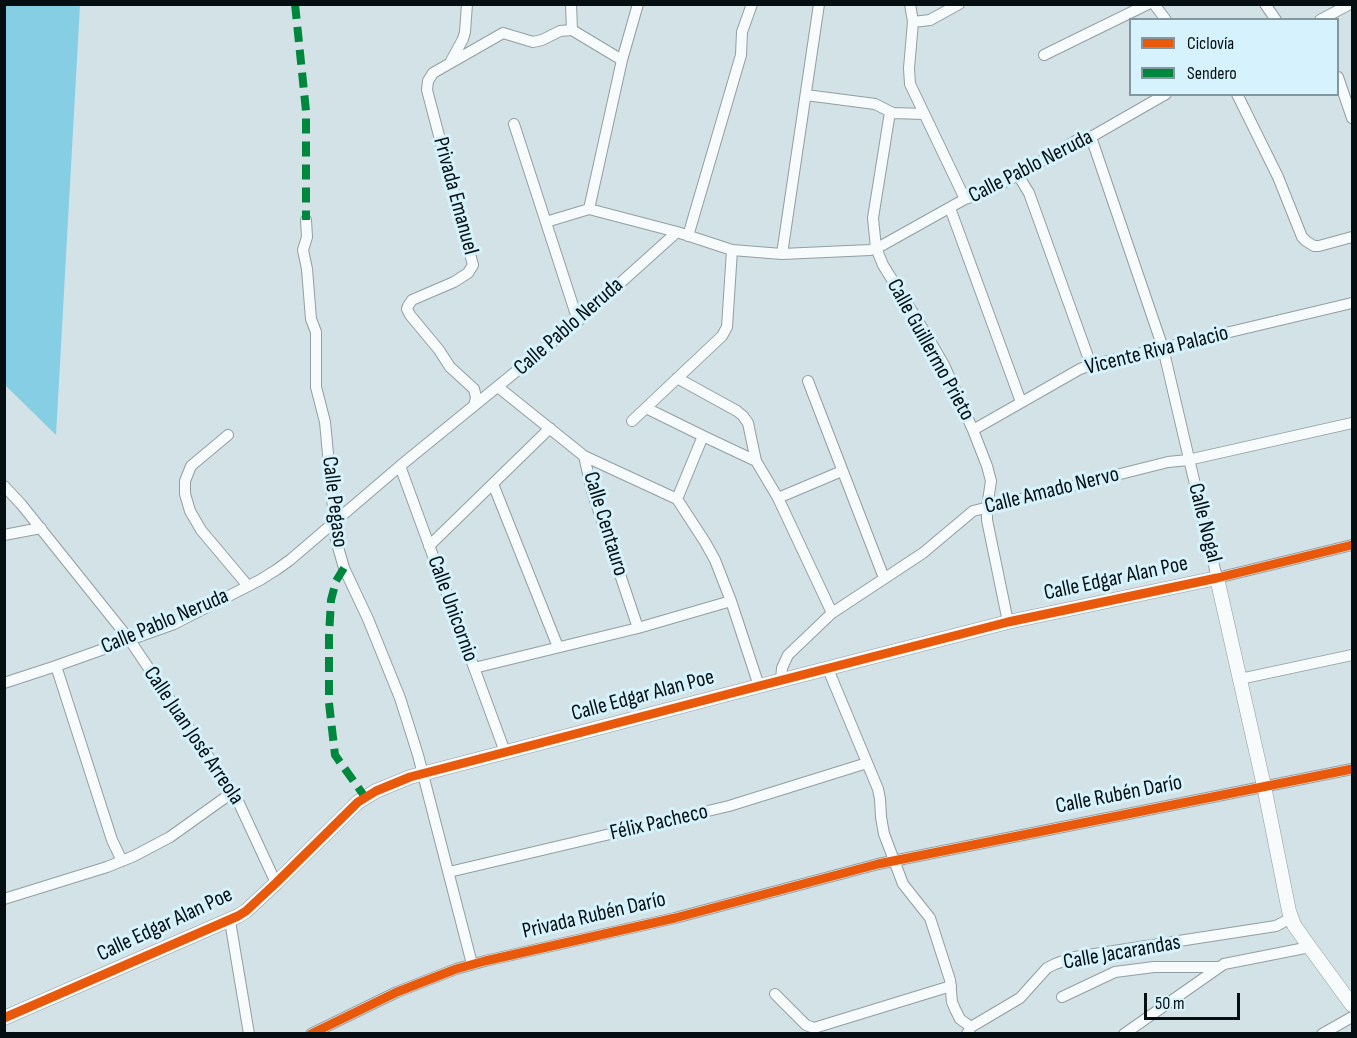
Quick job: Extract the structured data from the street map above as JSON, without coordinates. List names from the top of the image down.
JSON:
{
  "streets": {
    "street": [
      "Calle Pablo Neruda",
      "Privada Emanuel",
      "Calle Guillermo Prieto",
      "Vicente Riva Palacio",
      "Calle Amado Nervo",
      "Calle Pegaso",
      "Calle Nogal",
      "Calle Centauro",
      "Calle Edgar Alan Poe",
      "Calle Unicornio",
      "Calle Juan José Arreola",
      "Calle Rubén Darío",
      "Félix Pacheco",
      "Privada Rubén Darío",
      "Calle Jacarandas"
    ]
  },
  "crossings": [
    ["Calle Pablo Neruda", "Privada Emanuel"],
    ["Calle Pablo Neruda", "Calle Guillermo Prieto"],
    ["Calle Pablo Neruda", "Calle Pegaso"],
    ["Calle Pablo Neruda", "Calle Nogal"],
    ["Calle Pablo Neruda", "Calle Centauro"],
    ["Calle Pablo Neruda", "Calle Unicornio"],
    ["Calle Pablo Neruda", "Calle Juan José Arreola"],
    ["Calle Guillermo Prieto", "Vicente Riva Palacio"],
    ["Calle Guillermo Prieto", "Calle Amado Nervo"],
    ["Calle Guillermo Prieto", "Calle Edgar Alan Poe"],
    ["Vicente Riva Palacio", "Calle Nogal"],
    ["Calle Amado Nervo", "Calle Nogal"],
    ["Calle Amado Nervo", "Calle Edgar Alan Poe"],
    ["Calle Pegaso", "Calle Edgar Alan Poe"],
    ["Calle Pegaso", "Félix Pacheco"],
    ["Calle Pegaso", "Privada Rubén Darío"],
    ["Calle Nogal", "Calle Edgar Alan Poe"],
    ["Calle Nogal", "Calle Rubén Darío"],
    ["Calle Nogal", "Calle Jacarandas"],
    ["Calle Edgar Alan Poe", "Calle Unicornio"],
    ["Calle Edgar Alan Poe", "Calle Juan José Arreola"],
    ["Calle Rubén Darío", "Privada Rubén Darío"]
  ],
  "legend": ["Ciclovía", "Sendero"],
  "scale_bar": "50 m"
}
